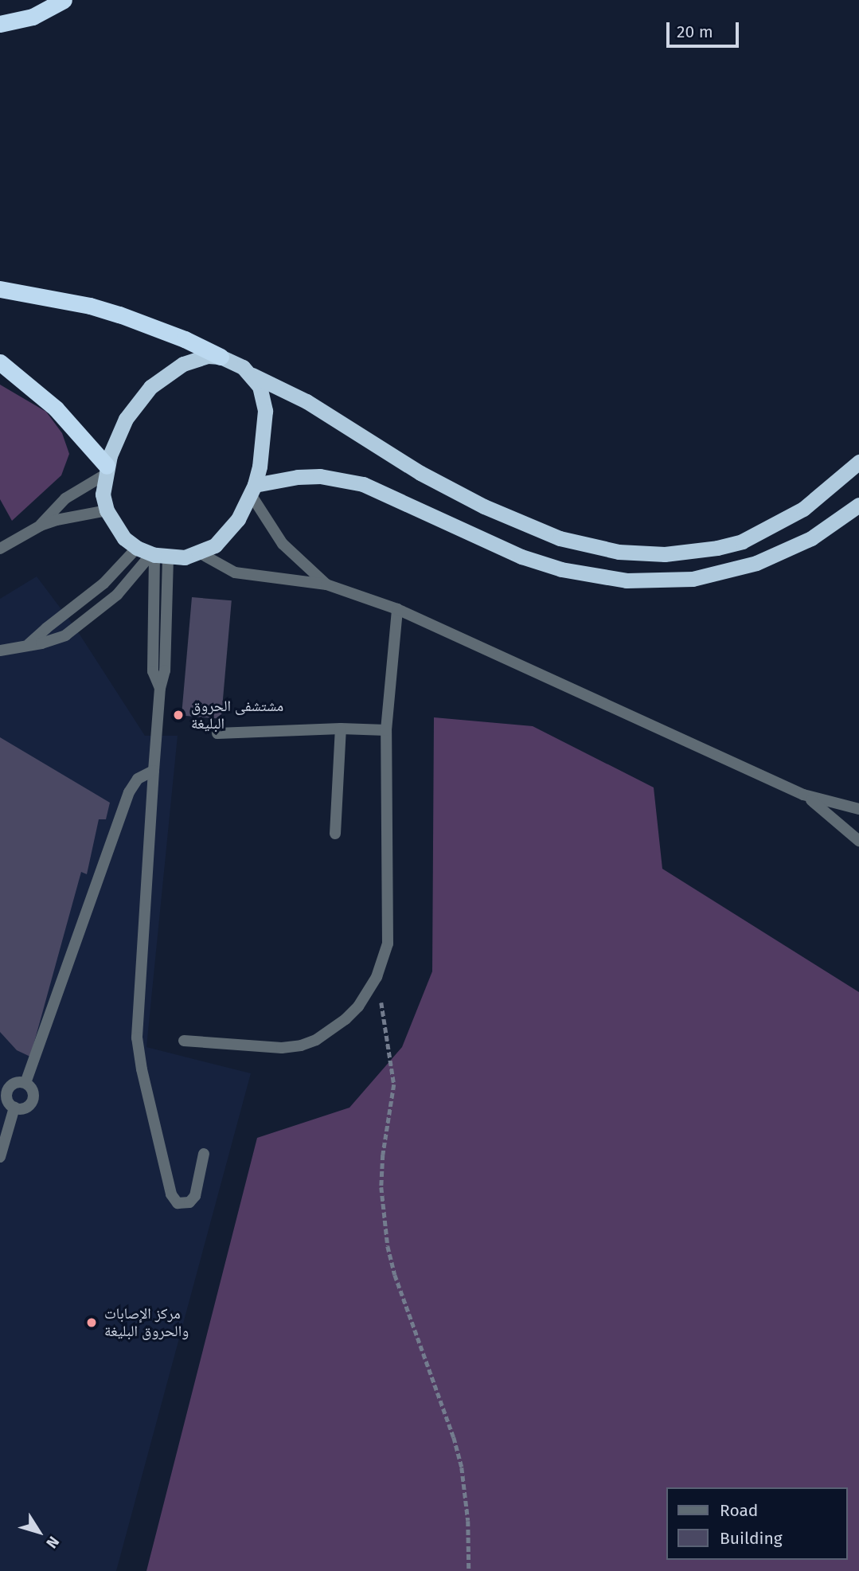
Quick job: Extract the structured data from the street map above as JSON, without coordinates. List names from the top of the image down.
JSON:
{
  "places": ["مشتشفى الحروق البليغة", "مركز الإصابات والحروق البليغة"],
  "legend": ["Road", "Building"],
  "scale_bar": "20 m",
  "north": "bottom right"
}
